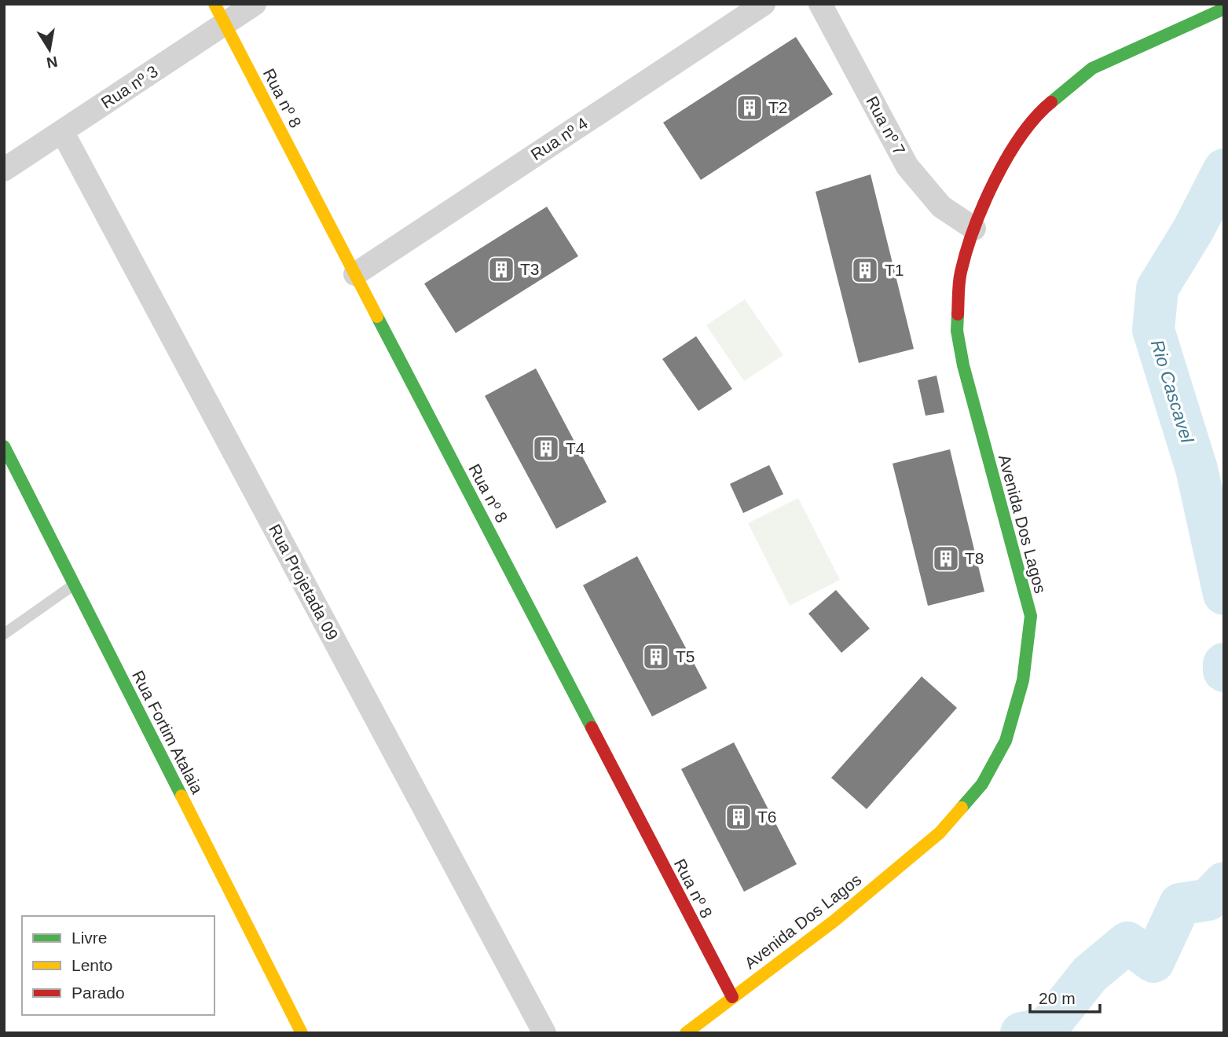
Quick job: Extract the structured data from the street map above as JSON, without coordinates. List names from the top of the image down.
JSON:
{
  "streets": {
    "street": [
      "Rua nº 3",
      "Rua nº 8",
      "Rua nº 7",
      "Rua nº 4",
      "Avenida Dos Lagos",
      "Rua Projetada 09",
      "Rua Fortim Atalaia"
    ]
  },
  "crossings": [
    ["Rua nº 3", "Rua nº 8"],
    ["Rua nº 3", "Rua Projetada 09"],
    ["Rua nº 8", "Rua nº 4"],
    ["Rua nº 8", "Avenida Dos Lagos"],
    ["Rua nº 7", "Avenida Dos Lagos"]
  ],
  "water": ["Rio Cascavel"],
  "places": {
    "building": [
      "T2",
      "T3",
      "T1",
      "T4",
      "T8",
      "T5",
      "T6"
    ]
  },
  "legend": ["Livre", "Lento", "Parado"],
  "scale_bar": "20 m",
  "north": "bottom"
}
